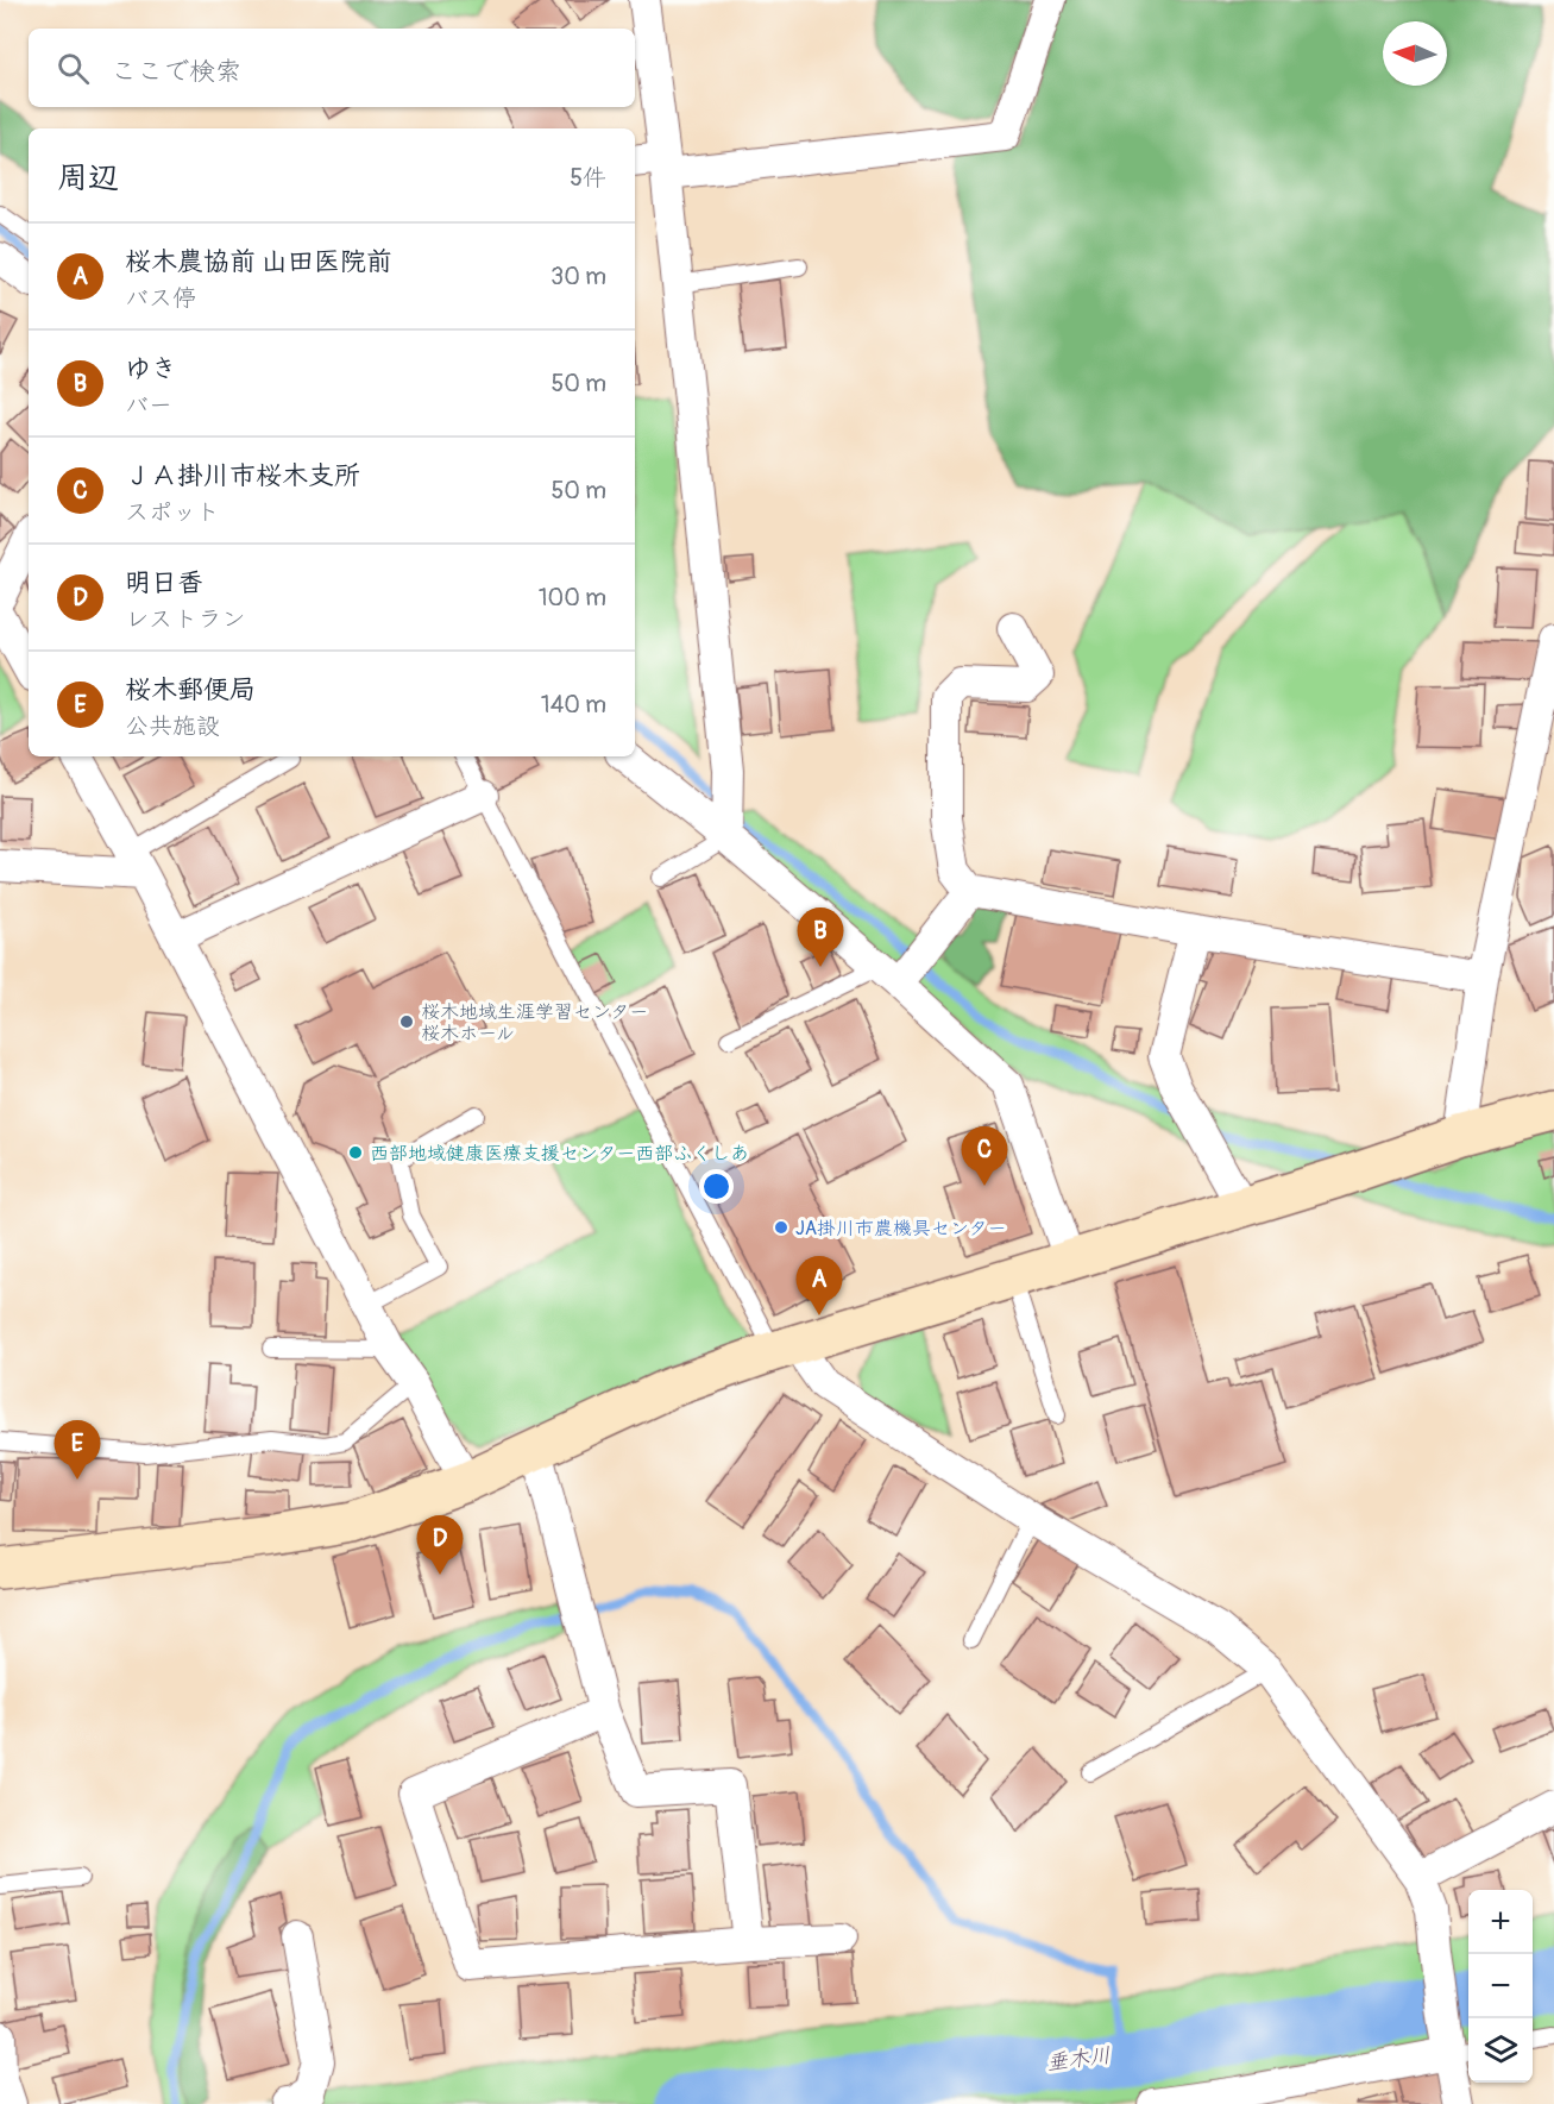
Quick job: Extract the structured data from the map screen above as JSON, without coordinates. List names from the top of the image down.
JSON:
{
  "water": ["垂木川"],
  "places": ["桜木地域生涯学習センター 桜木ホール", "西部地域健康医療支援センター西部ふくしあ", "JA掛川市農機具センター"],
  "north": "left",
  "page": {
    "search": "ここで検索",
    "heading": ["周辺", "5件"],
    "list": [
      {
        "mark": "A",
        "name": "桜木農協前 山田医院前",
        "note": "バス停",
        "value": "30 m"
      },
      {
        "mark": "B",
        "name": "ゆき",
        "note": "バー",
        "value": "50 m"
      },
      {
        "mark": "C",
        "name": "ＪＡ掛川市桜木支所",
        "note": "スポット",
        "value": "50 m"
      },
      {
        "mark": "D",
        "name": "明日香",
        "note": "レストラン",
        "value": "100 m"
      },
      {
        "mark": "E",
        "name": "桜木郵便局",
        "note": "公共施設",
        "value": "140 m"
      }
    ],
    "pins": [
      "B",
      "C",
      "A",
      "E",
      "D"
    ],
    "map_buttons": ["+", "−"]
  }
}
